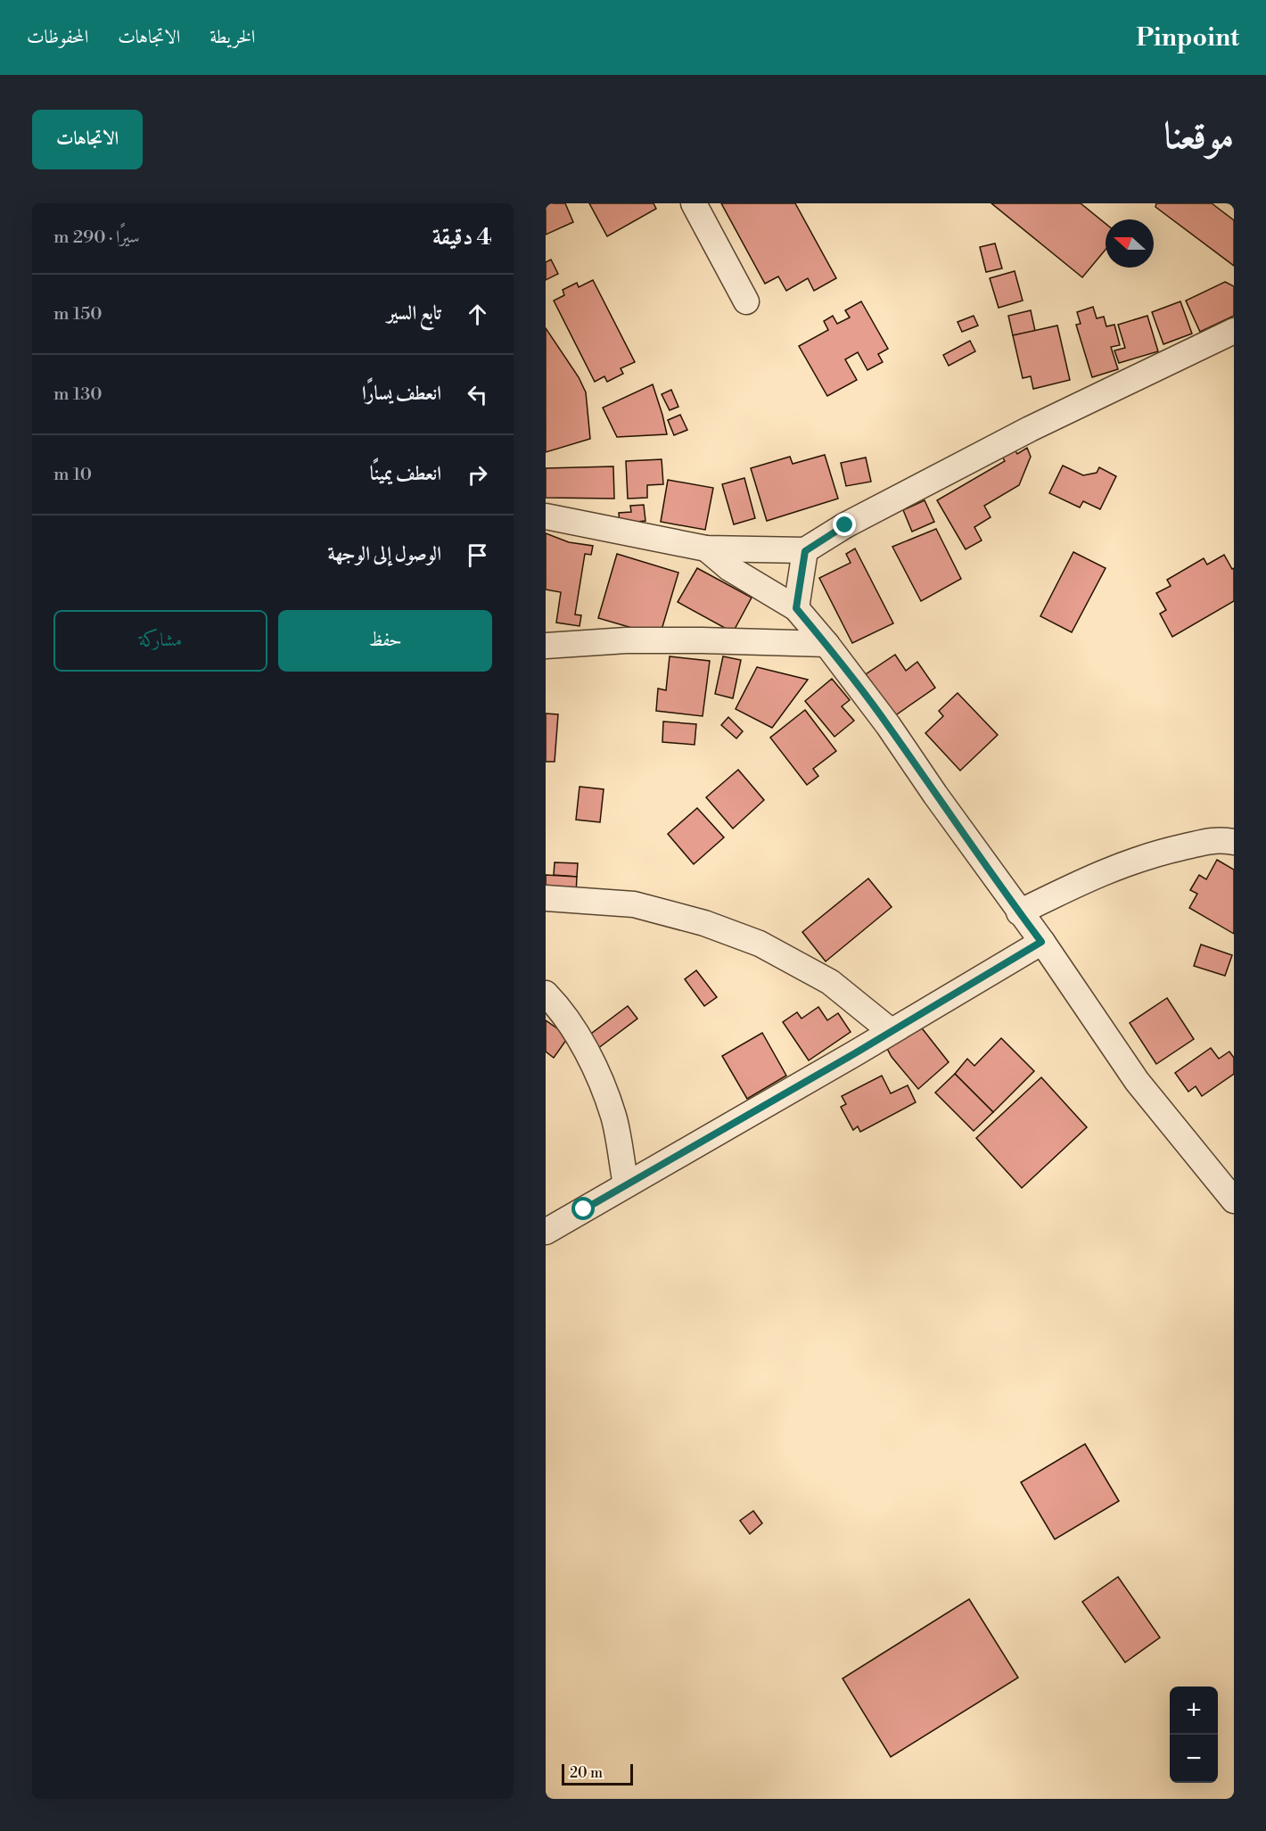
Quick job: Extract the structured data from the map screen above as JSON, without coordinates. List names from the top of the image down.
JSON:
{
  "scale_bar": "20 m",
  "north": "left",
  "page": {
    "header": "Pinpoint",
    "nav": ["الخريطة", "الاتجاهات", "المحفوظات"],
    "title": "موقعنا",
    "buttons": [
      "الاتجاهات",
      ["حفظ", "مشاركة"]
    ],
    "heading": ["4 دقيقة", "سيرًا · 290 m"],
    "list": [
      ["تابع السير", "150 m"],
      ["انعطف يسارًا", "130 m"],
      ["انعطف يمينًا", "10 m"],
      "الوصول إلى الوجهة"
    ],
    "map_buttons": ["+", "−"],
    "scale": "20 m"
  }
}
